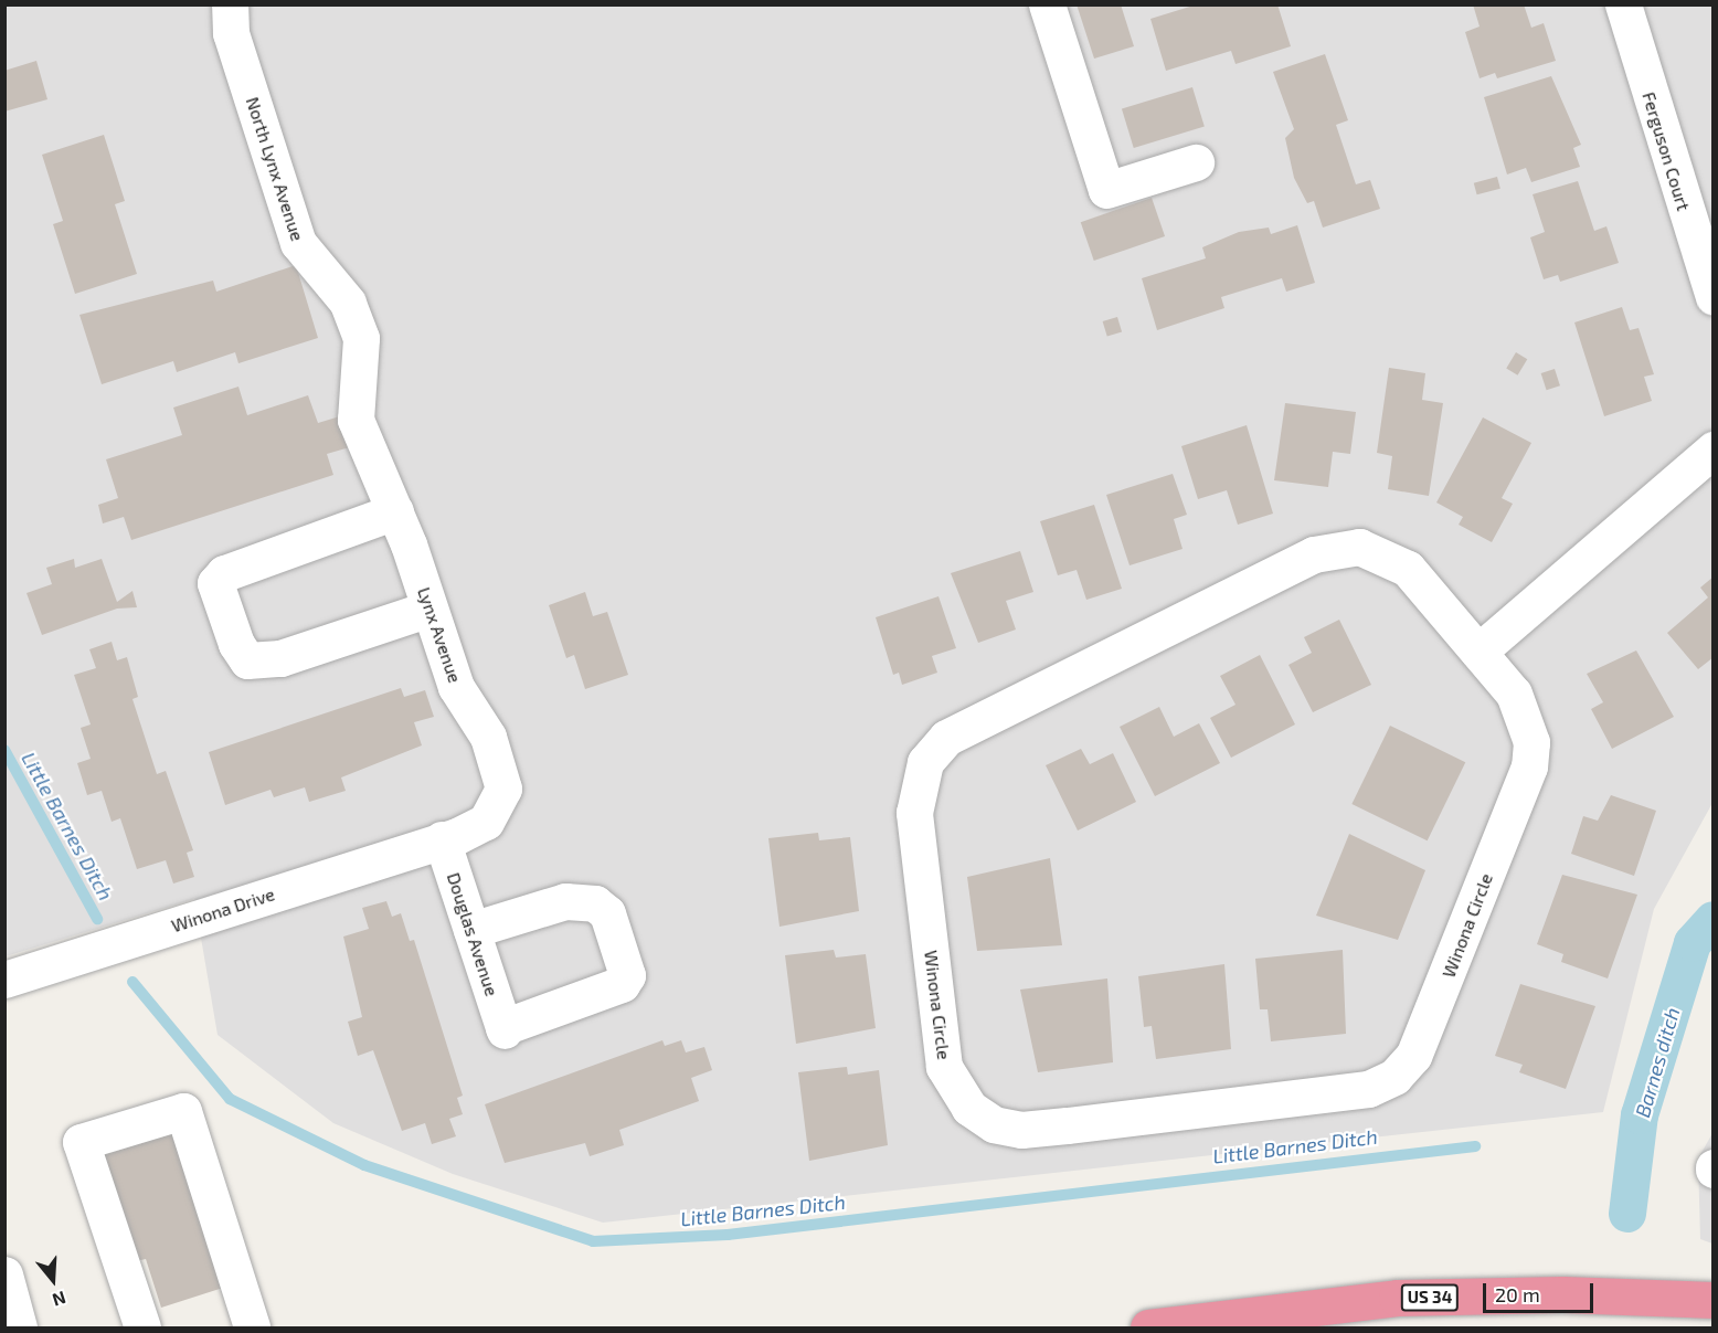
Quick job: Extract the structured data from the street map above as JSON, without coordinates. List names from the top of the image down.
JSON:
{
  "streets": {
    "highway": ["US 34"],
    "street": [
      "Ferguson Court",
      "North Lynx Avenue",
      "Lynx Avenue",
      "Winona Drive",
      "Winona Circle",
      "Douglas Avenue"
    ]
  },
  "crossings": [
    ["North Lynx Avenue", "Lynx Avenue"],
    ["Lynx Avenue", "Winona Drive"],
    ["Lynx Avenue", "Douglas Avenue"],
    ["Winona Drive", "Douglas Avenue"]
  ],
  "water": ["Little Barnes Ditch", "Barnes ditch"],
  "scale_bar": "20 m",
  "north": "bottom"
}
